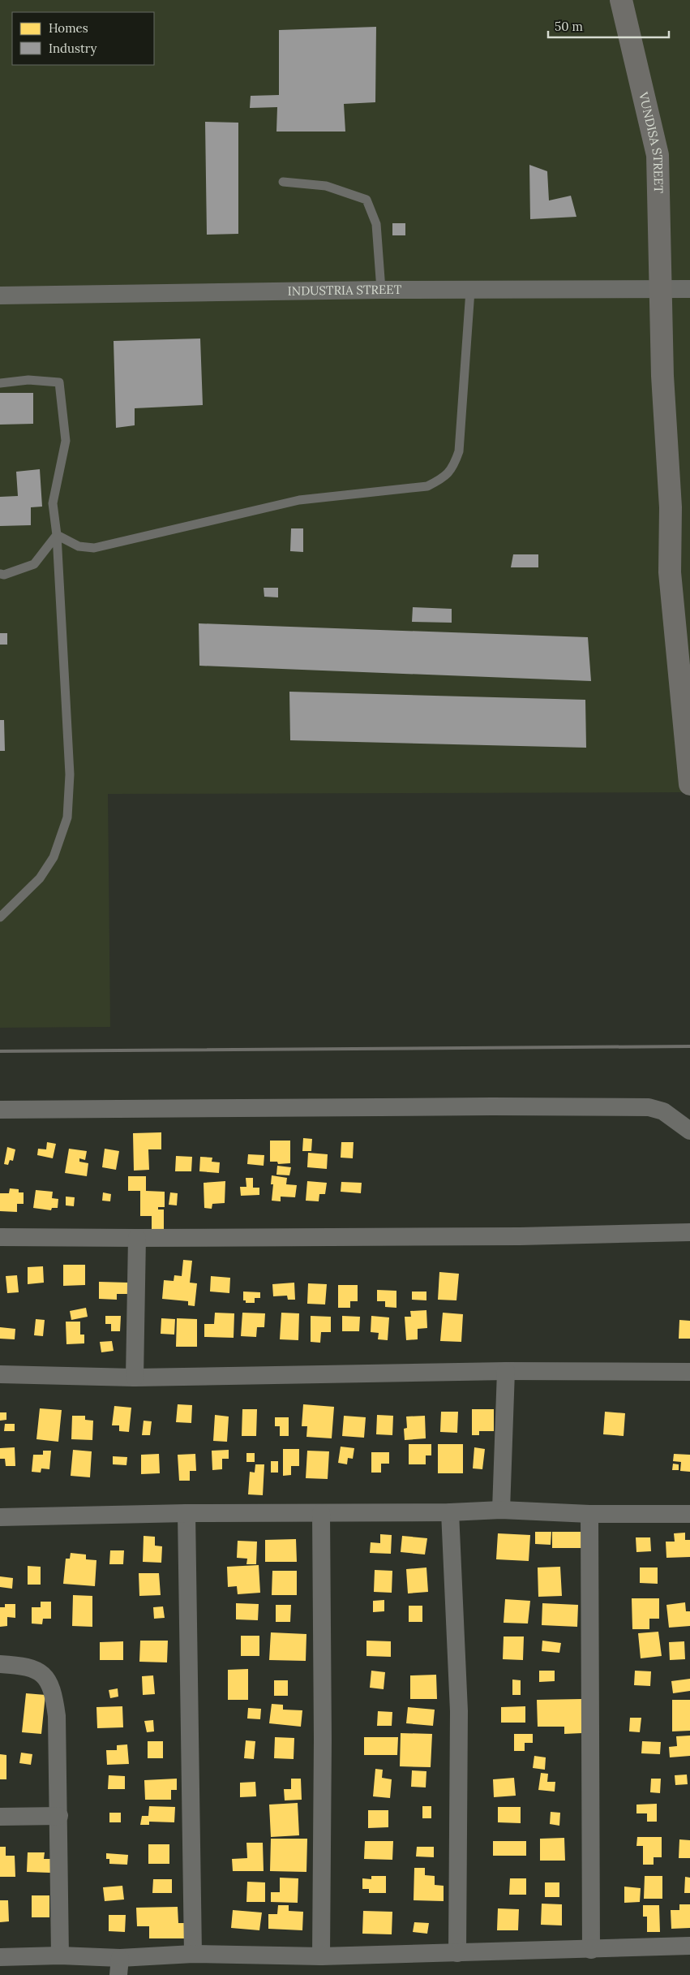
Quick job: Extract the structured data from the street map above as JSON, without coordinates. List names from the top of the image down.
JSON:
{
  "streets": {
    "street": ["VUNDISA STREET", "INDUSTRIA STREET"]
  },
  "crossings": [
    ["VUNDISA STREET", "INDUSTRIA STREET"]
  ],
  "legend": ["Homes", "Industry"],
  "scale_bar": "50 m"
}
